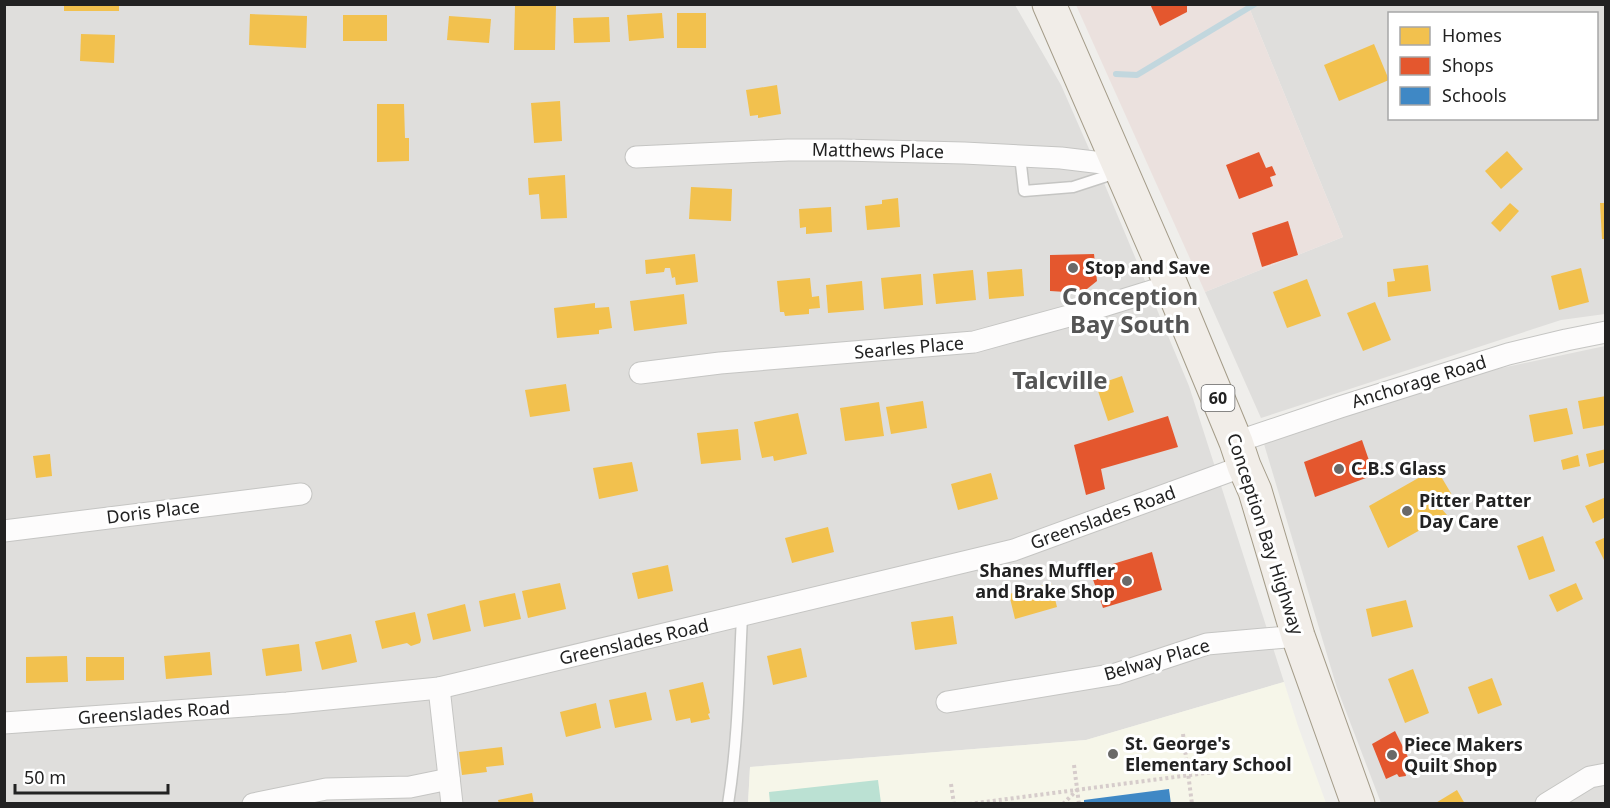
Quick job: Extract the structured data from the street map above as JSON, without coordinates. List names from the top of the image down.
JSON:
{
  "streets": {
    "main road": ["60", "Conception Bay Highway"],
    "street": [
      "Matthews Place",
      "Searles Place",
      "Anchorage Road",
      "Doris Place",
      "Greenslades Road",
      "Belway Place"
    ]
  },
  "crossings": [
    ["Matthews Place", "Conception Bay Highway"],
    ["Searles Place", "Conception Bay Highway"],
    ["Anchorage Road", "Greenslades Road"],
    ["Anchorage Road", "Conception Bay Highway"],
    ["Greenslades Road", "Conception Bay Highway"],
    ["Conception Bay Highway", "Belway Place"]
  ],
  "districts": ["Conception Bay South", "Talcville"],
  "places": [
    "Stop and Save",
    "C.B.S Glass",
    "Pitter Patter Day Care",
    "Shanes Muffler and Brake Shop",
    "St. George's Elementary School",
    "Piece Makers Quilt Shop"
  ],
  "legend": ["Homes", "Shops", "Schools"],
  "scale_bar": "50 m"
}
